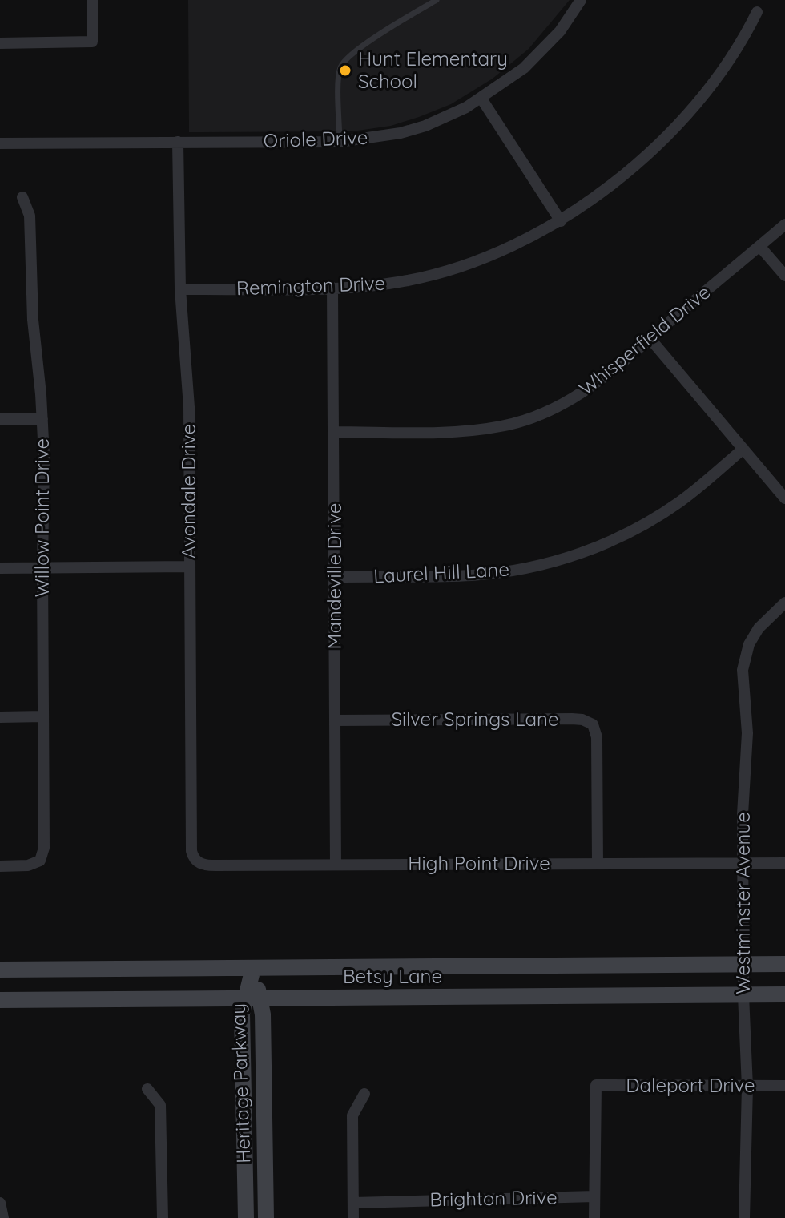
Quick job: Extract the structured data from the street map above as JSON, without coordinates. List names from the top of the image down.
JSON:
{
  "streets": {
    "main road": ["Betsy Lane", "Heritage Parkway"],
    "street": [
      "Oriole Drive",
      "Remington Drive",
      "Whisperfield Drive",
      "Avondale Drive",
      "Willow Point Drive",
      "Laurel Hill Lane",
      "Mandeville Drive",
      "Silver Springs Lane",
      "High Point Drive",
      "Westminster Avenue",
      "Daleport Drive",
      "Brighton Drive"
    ]
  },
  "crossings": [
    ["Oriole Drive", "Avondale Drive"],
    ["Remington Drive", "Avondale Drive"],
    ["Remington Drive", "Mandeville Drive"],
    ["Whisperfield Drive", "Mandeville Drive"],
    ["Avondale Drive", "High Point Drive"],
    ["Laurel Hill Lane", "Mandeville Drive"],
    ["Mandeville Drive", "Silver Springs Lane"],
    ["Mandeville Drive", "High Point Drive"],
    ["Silver Springs Lane", "High Point Drive"],
    ["High Point Drive", "Westminster Avenue"],
    ["Westminster Avenue", "Betsy Lane"],
    ["Westminster Avenue", "Daleport Drive"],
    ["Betsy Lane", "Heritage Parkway"],
    ["Daleport Drive", "Brighton Drive"]
  ],
  "places": ["Hunt Elementary School"]
}
